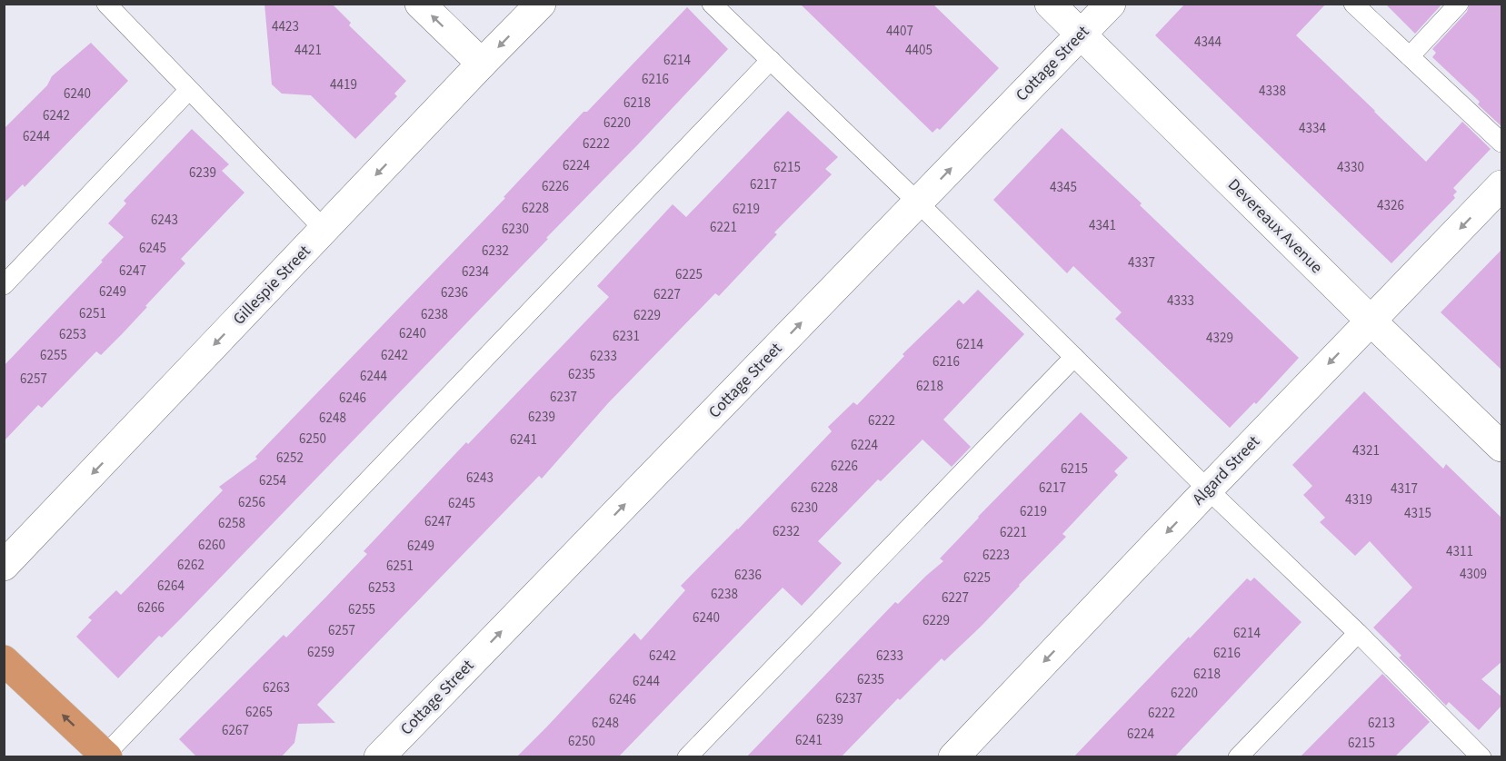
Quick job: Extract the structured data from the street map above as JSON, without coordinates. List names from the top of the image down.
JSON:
{
  "streets": {
    "street": [
      "Cottage Street",
      "Devereaux Avenue",
      "Gillespie Street",
      "Algard Street"
    ]
  },
  "crossings": [
    ["Cottage Street", "Devereaux Avenue"],
    ["Devereaux Avenue", "Algard Street"]
  ],
  "one_way": ["Cottage Street", "Gillespie Street", "Algard Street"],
  "house_numbers": [
    "4423",
    "4407",
    "4344",
    "4421",
    "4405",
    "6214",
    "6216",
    "4419",
    "4338",
    "6240",
    "6218",
    "6242",
    "6220",
    "4334",
    "6244",
    "6222",
    "6224",
    "6215",
    "4330",
    "6239",
    "6217",
    "6226",
    "4345",
    "4326",
    "6228",
    "6219",
    "6243",
    "4341",
    "6221",
    "6230",
    "6245",
    "6232",
    "4337",
    "6247",
    "6234",
    "6225",
    "6249",
    "6236",
    "6227",
    "4333",
    "6251",
    "6238",
    "6229",
    "6240",
    "6253",
    "6231",
    "4329",
    "6214",
    "6255",
    "6242",
    "6233",
    "6216",
    "6235",
    "6244",
    "6257",
    "6218",
    "6237",
    "6246",
    "6239",
    "6248",
    "6222",
    "6250",
    "6241",
    "6224",
    "4321",
    "6252",
    "6226",
    "6215",
    "6243",
    "6254",
    "6228",
    "6217",
    "4317",
    "4319",
    "6256",
    "6245",
    "6230",
    "6219",
    "4315",
    "6247",
    "6258",
    "6232",
    "6221",
    "6260",
    "6249",
    "4311",
    "6223",
    "6262",
    "6251",
    "4309",
    "6236",
    "6225",
    "6264",
    "6253",
    "6238",
    "6227",
    "6266",
    "6255",
    "6240",
    "6229",
    "6257",
    "6214",
    "6259",
    "6216",
    "6242",
    "6233",
    "6218",
    "6235",
    "6244",
    "6263",
    "6220",
    "6237",
    "6246",
    "6265",
    "6222",
    "6239",
    "6248",
    "6213",
    "6267",
    "6224",
    "6241",
    "6250",
    "6215"
  ]
}
